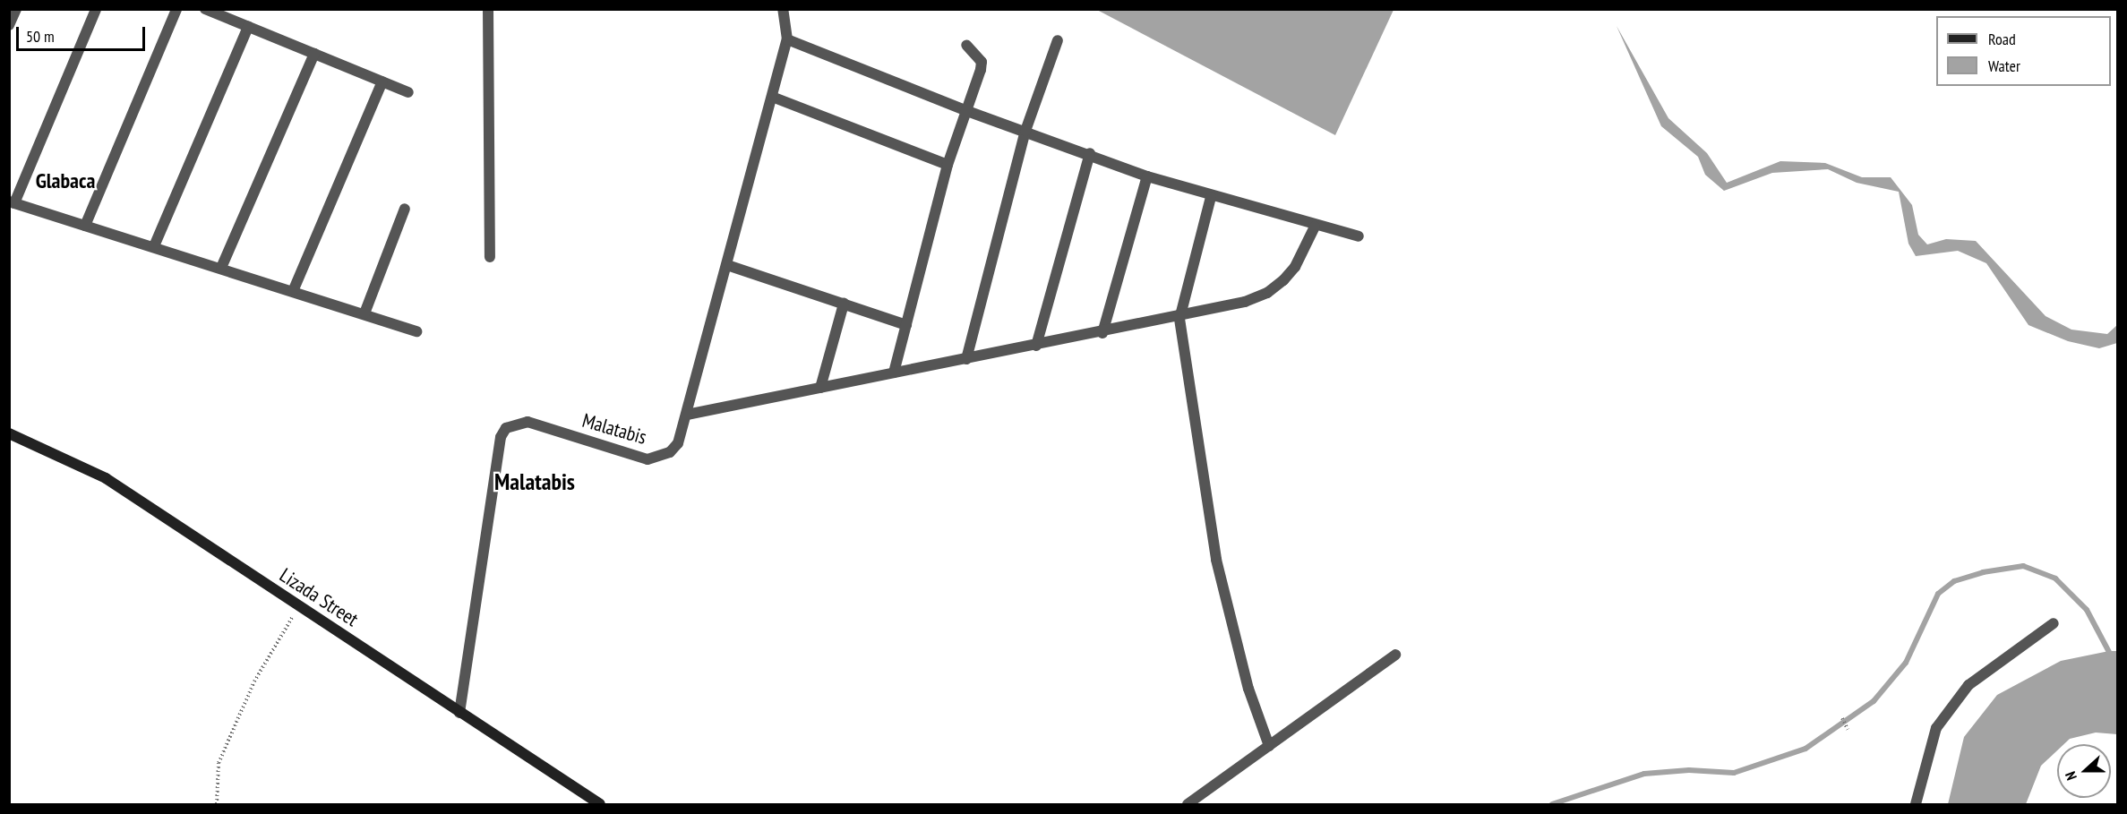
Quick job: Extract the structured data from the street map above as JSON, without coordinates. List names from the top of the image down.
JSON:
{
  "streets": {
    "street": ["Malatabis", "Lizada Street"]
  },
  "crossings": [
    ["Malatabis", "Lizada Street"]
  ],
  "districts": ["Glabaca", "Malatabis"],
  "legend": ["Road", "Water"],
  "scale_bar": "50 m",
  "north": "left"
}
